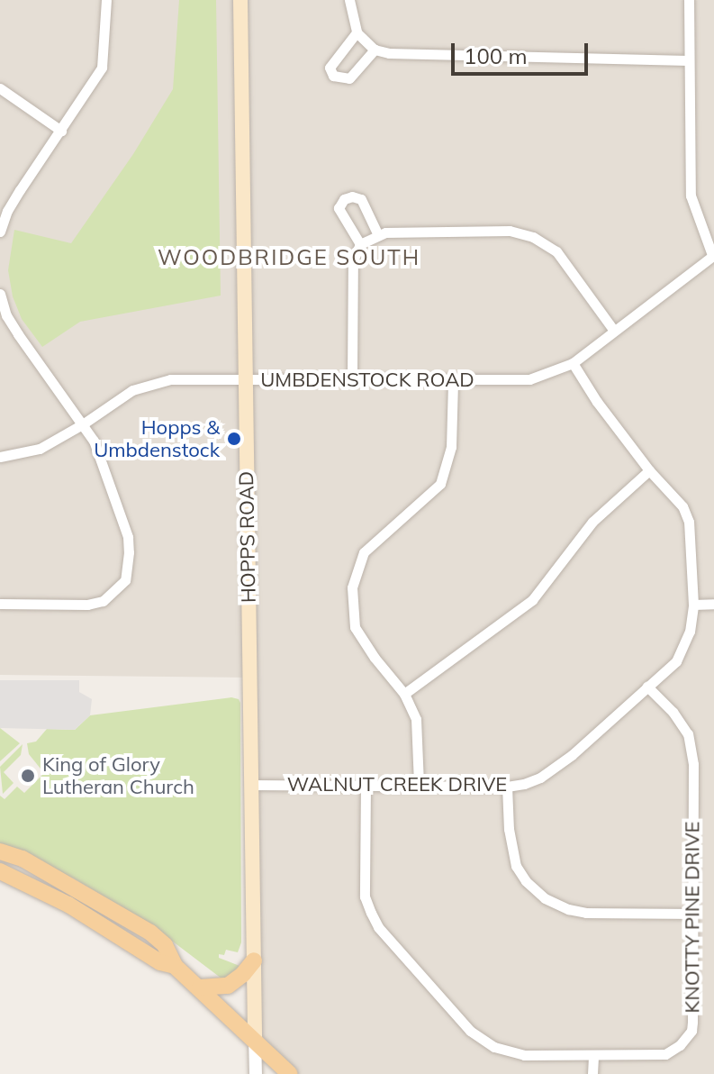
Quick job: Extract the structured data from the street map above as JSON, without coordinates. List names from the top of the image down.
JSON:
{
  "streets": {
    "main road": ["HOPPS ROAD"],
    "street": ["UMBDENSTOCK ROAD", "WALNUT CREEK DRIVE", "KNOTTY PINE DRIVE"]
  },
  "crossings": [
    ["UMBDENSTOCK ROAD", "HOPPS ROAD"],
    ["UMBDENSTOCK ROAD", "WALNUT CREEK DRIVE"],
    ["HOPPS ROAD", "WALNUT CREEK DRIVE"],
    ["WALNUT CREEK DRIVE", "KNOTTY PINE DRIVE"]
  ],
  "districts": ["WOODBRIDGE SOUTH"],
  "places": ["Hopps & Umbdenstock", "King of Glory Lutheran Church"],
  "scale_bar": "100 m"
}
